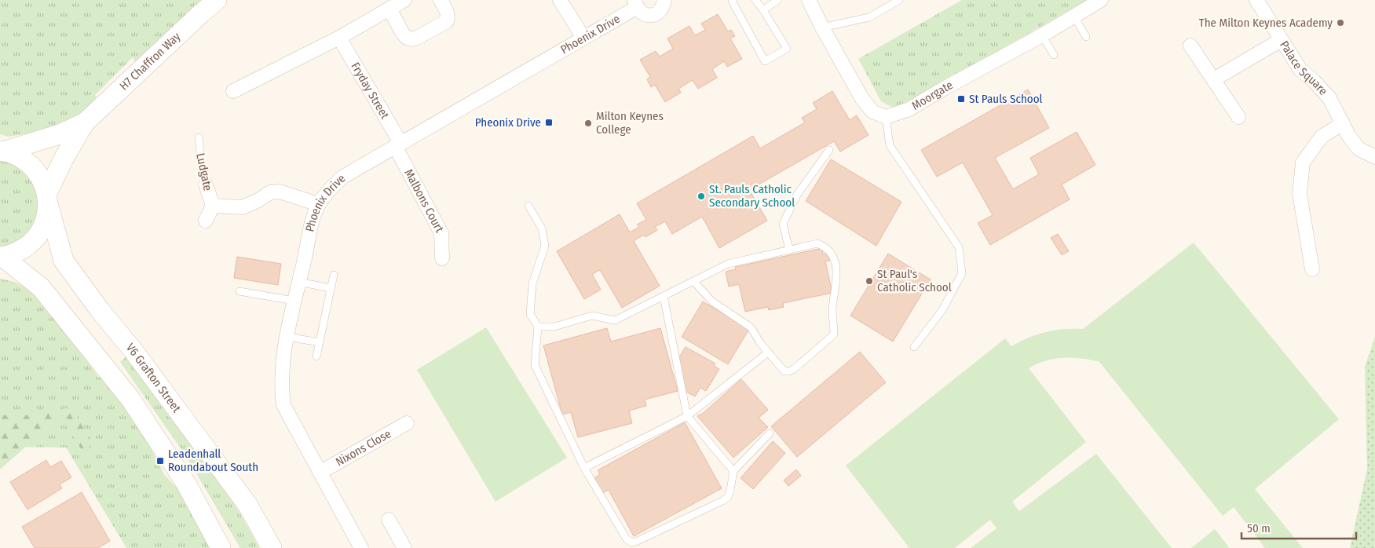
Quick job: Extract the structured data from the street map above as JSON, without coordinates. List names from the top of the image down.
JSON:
{
  "streets": {
    "street": [
      "Phoenix Drive",
      "H7 Chaffron Way",
      "Palace Square",
      "Fryday Street",
      "Moorgate",
      "Ludgate",
      "Malbons Court",
      "V6 Grafton Street",
      "Nixons Close"
    ]
  },
  "crossings": [
    ["Phoenix Drive", "Fryday Street"],
    ["Phoenix Drive", "Ludgate"],
    ["Phoenix Drive", "Malbons Court"],
    ["Phoenix Drive", "Nixons Close"],
    ["H7 Chaffron Way", "V6 Grafton Street"],
    ["Fryday Street", "Malbons Court"]
  ],
  "places": {
    "other": [
      "The Milton Keynes Academy",
      "Milton Keynes College",
      "St. Pauls Catholic Secondary School",
      "St Paul's Catholic School"
    ],
    "transit": ["St Pauls School", "Pheonix Drive", "Leadenhall Roundabout South"]
  },
  "scale_bar": "50 m"
}
